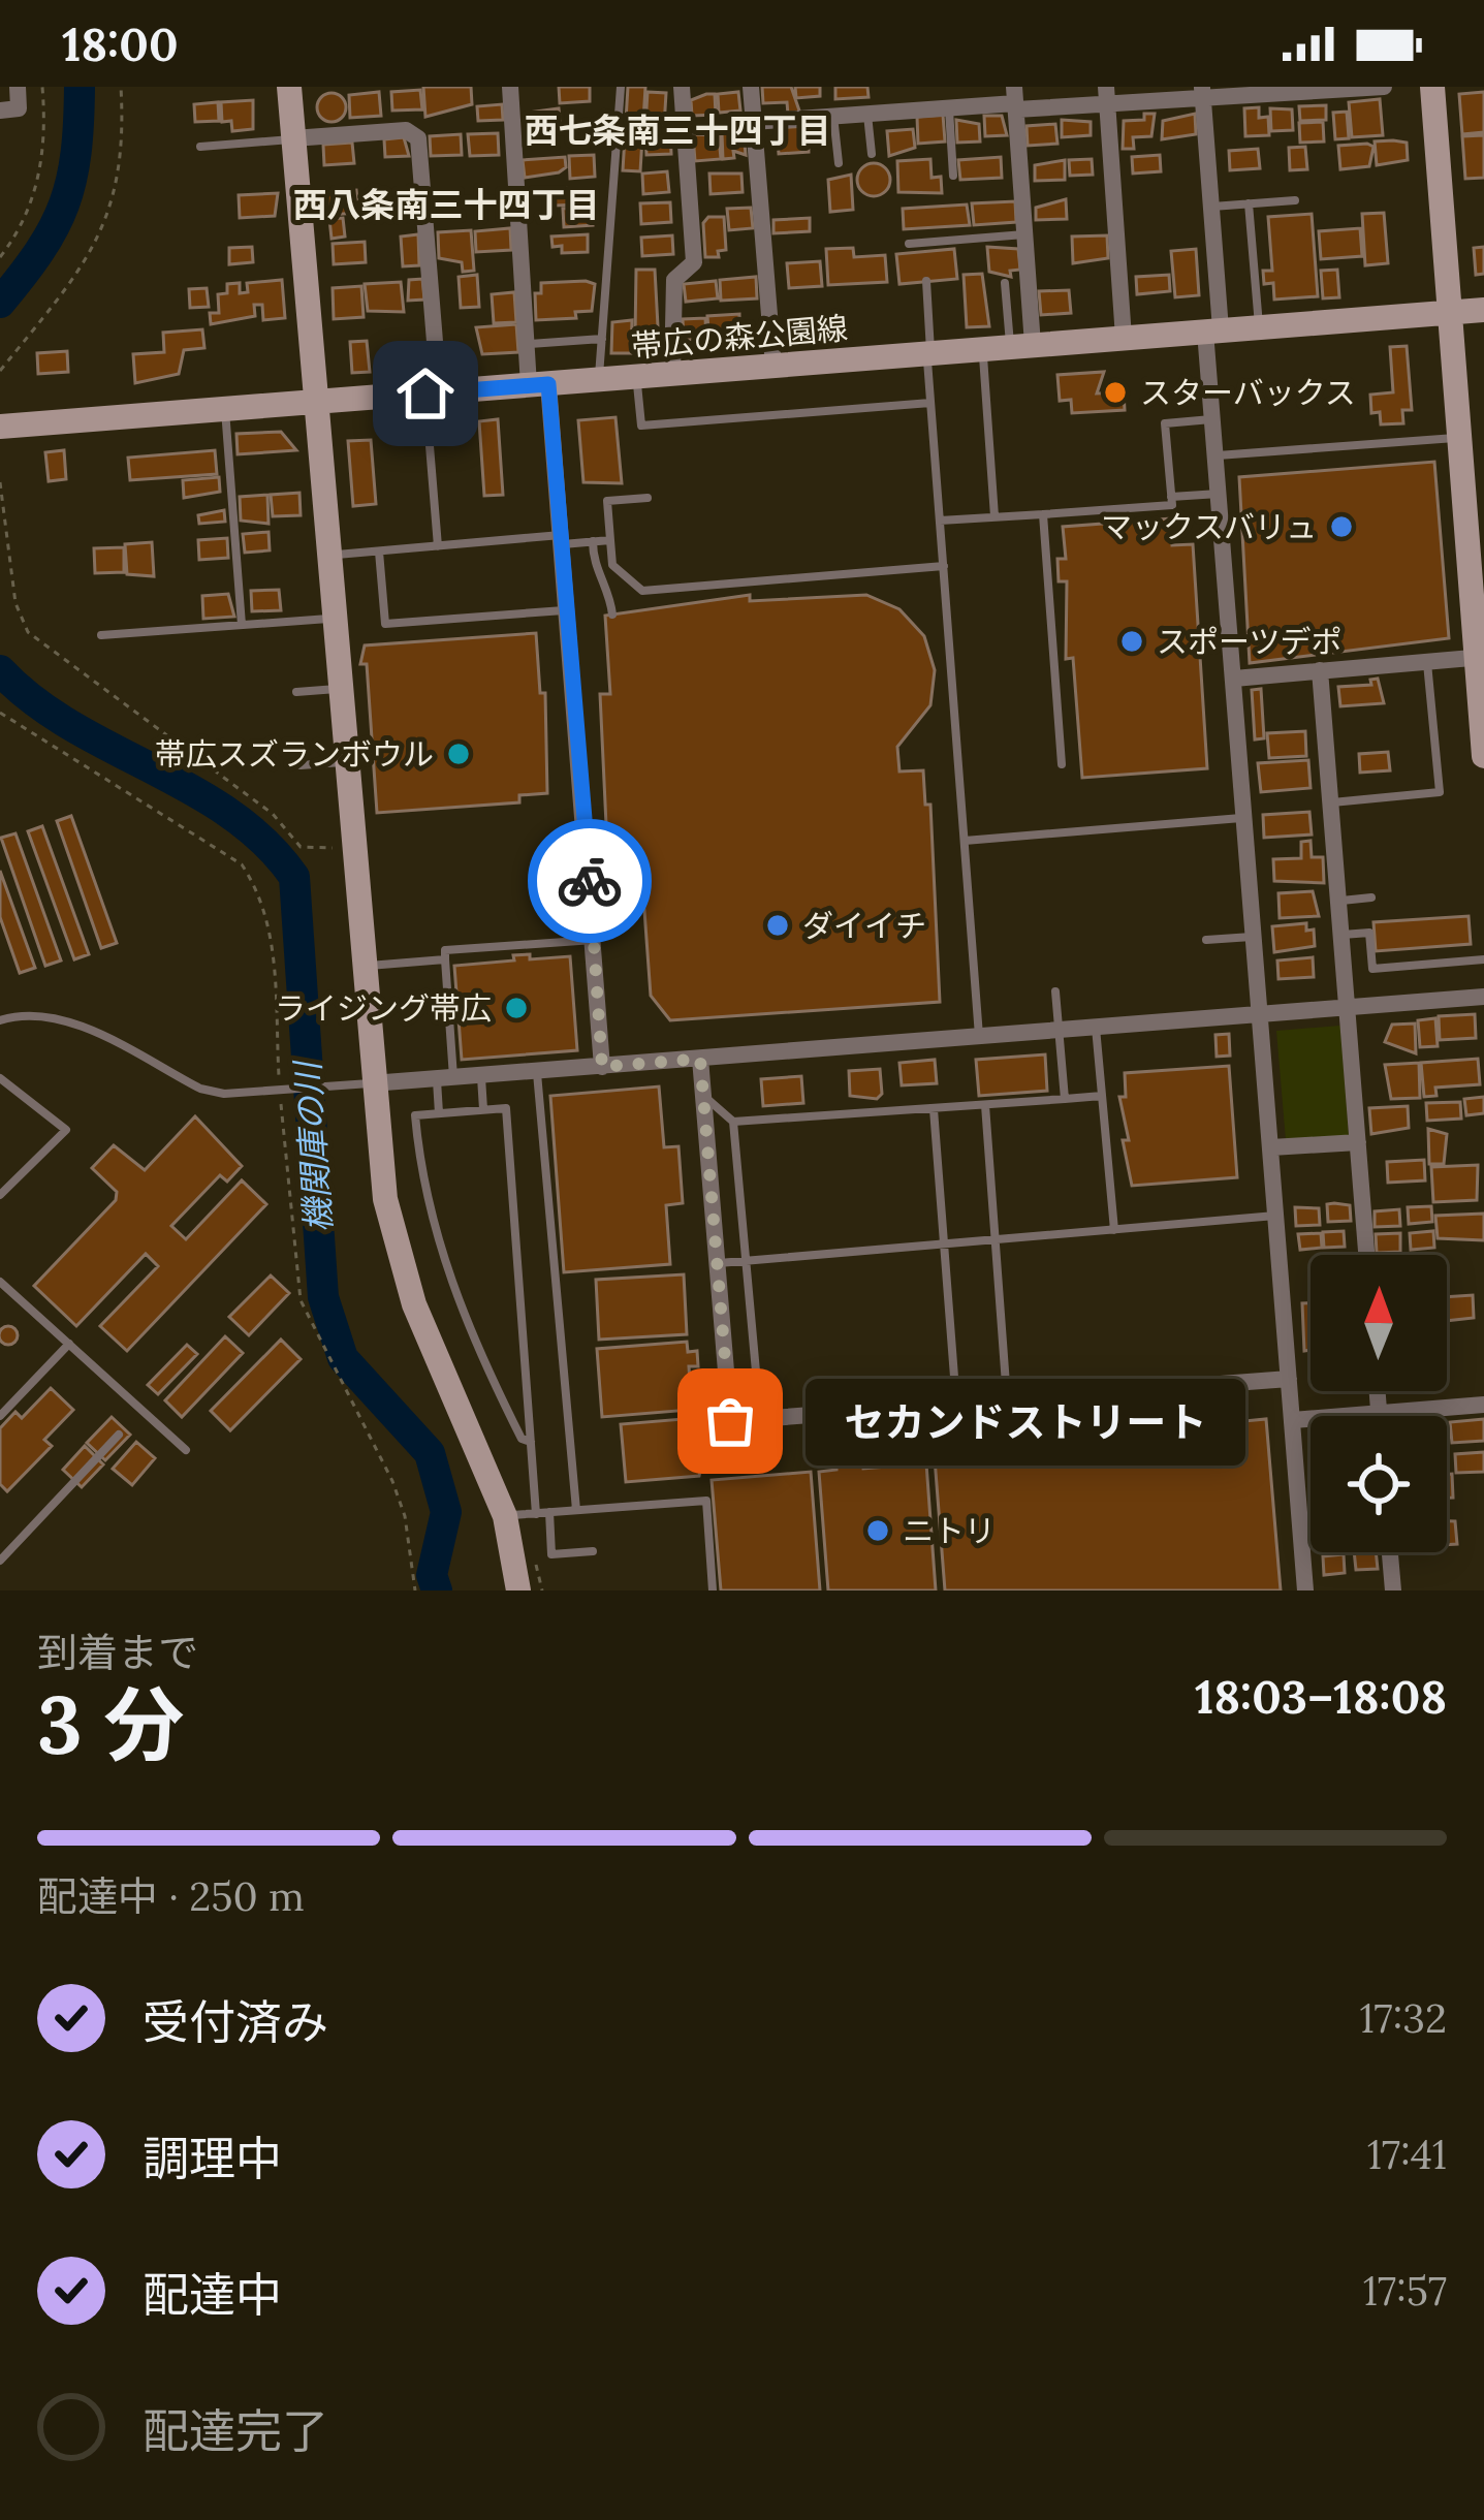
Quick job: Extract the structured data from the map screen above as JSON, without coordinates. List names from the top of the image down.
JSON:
{
  "streets": {
    "street": ["帯広の森公園線"]
  },
  "districts": ["西七条南三十四丁目", "西八条南三十四丁目"],
  "water": ["機関庫の川"],
  "places": [
    "スターバックス",
    "マックスバリュ",
    "スポーツデポ",
    "帯広スズランボウル",
    "ダイイチ",
    "ライジング帯広",
    "セカンドストリート",
    "ニトリ"
  ],
  "north": "top",
  "page": {
    "status": "18:00",
    "bubble": "セカンドストリート",
    "heading": ["3 分", "到着まで", "18:03–18:08"],
    "bar": "配達中 · 250 m",
    "list": [
      ["受付済み", "17:32"],
      ["調理中", "17:41"],
      ["配達中", "17:57"],
      "配達完了"
    ]
  }
}
